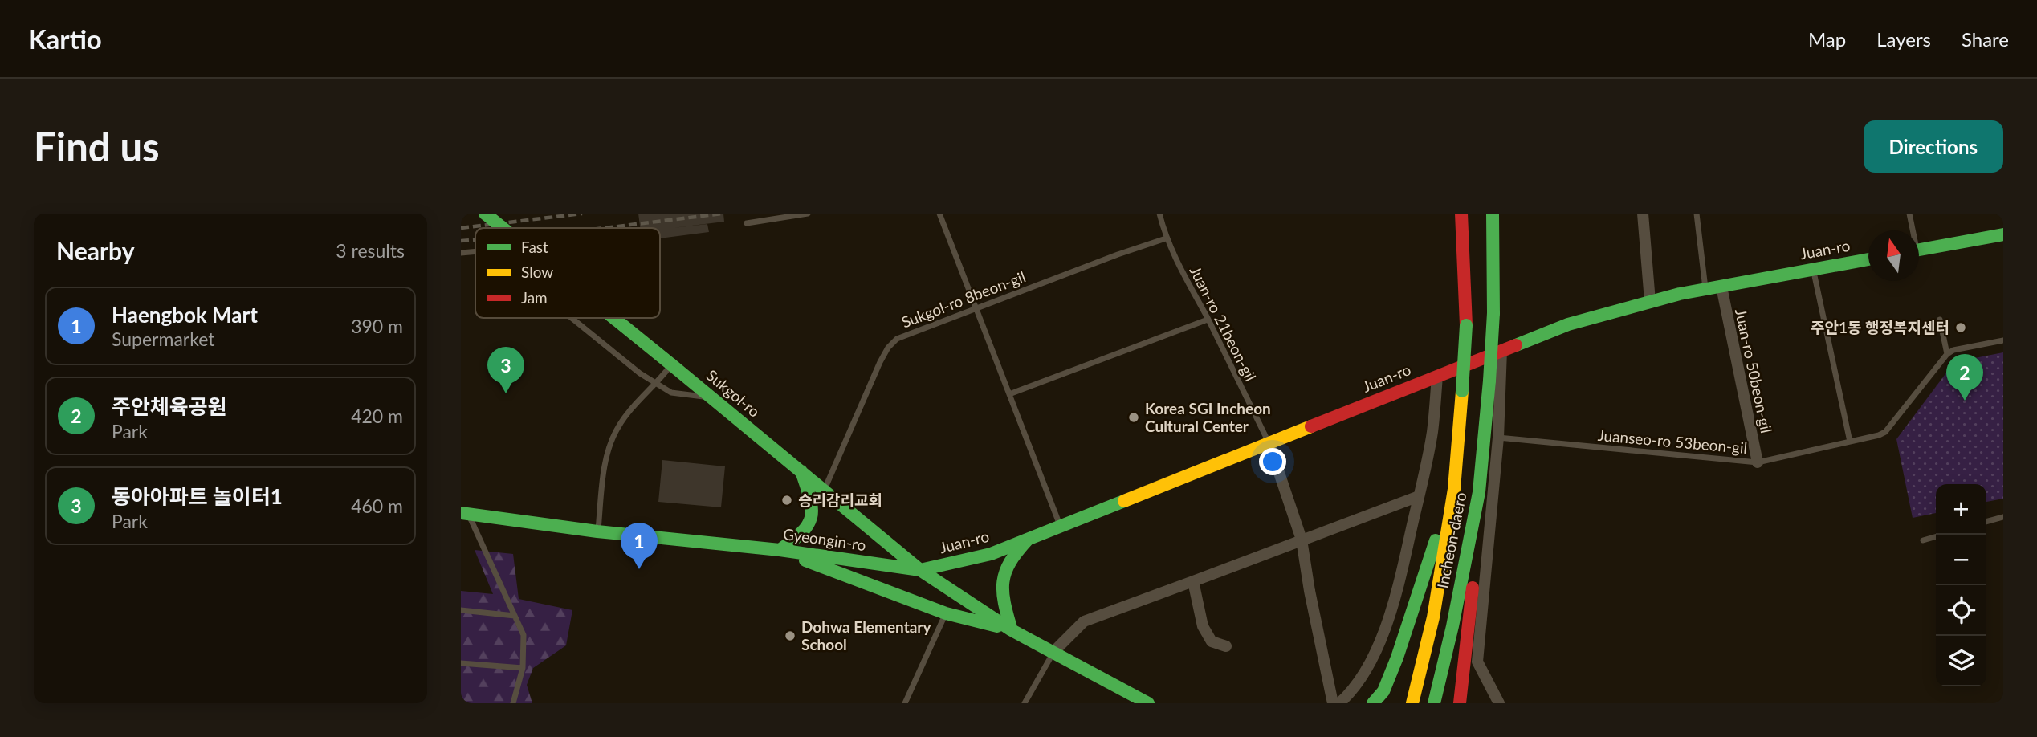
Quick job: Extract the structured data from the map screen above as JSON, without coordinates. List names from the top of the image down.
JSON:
{
  "streets": {
    "main road": [
      "Juan-ro",
      "Sukgol-ro",
      "Gyeongin-ro",
      "Incheon-daero"
    ],
    "street": ["Juan-ro 50beon-gil"],
    "lane": ["Sukgol-ro 8beon-gil", "Juan-ro 21beon-gil", "Juanseo-ro 53beon-gil"]
  },
  "crossings": [
    ["Juan-ro", "Juan-ro 21beon-gil"],
    ["Juan-ro", "Juan-ro 50beon-gil"],
    ["Juan-ro", "Sukgol-ro"],
    ["Juan-ro", "Gyeongin-ro"],
    ["Sukgol-ro 8beon-gil", "Juan-ro 21beon-gil"],
    ["Sukgol-ro 8beon-gil", "Sukgol-ro"],
    ["Juan-ro 50beon-gil", "Juanseo-ro 53beon-gil"],
    ["Sukgol-ro", "Gyeongin-ro"]
  ],
  "places": [
    "주안1동 행정복지센터",
    "Korea SGI Incheon Cultural Center",
    "승리감리교회",
    "Dohwa Elementary School"
  ],
  "legend": ["Fast", "Slow", "Jam"],
  "north": "top",
  "page": {
    "header": "Kartio",
    "nav": ["Map", "Layers", "Share"],
    "buttons": "Directions",
    "title": "Find us",
    "heading": ["Nearby", "3 results"],
    "list": [
      {
        "mark": "1",
        "name": "Haengbok Mart",
        "note": "Supermarket",
        "value": "390 m"
      },
      {
        "mark": "2",
        "name": "주안체육공원",
        "note": "Park",
        "value": "420 m"
      },
      {
        "mark": "3",
        "name": "동아아파트 놀이터1",
        "note": "Park",
        "value": "460 m"
      }
    ],
    "pins": ["3", "2", "1"],
    "map_buttons": ["+", "−"]
  }
}
